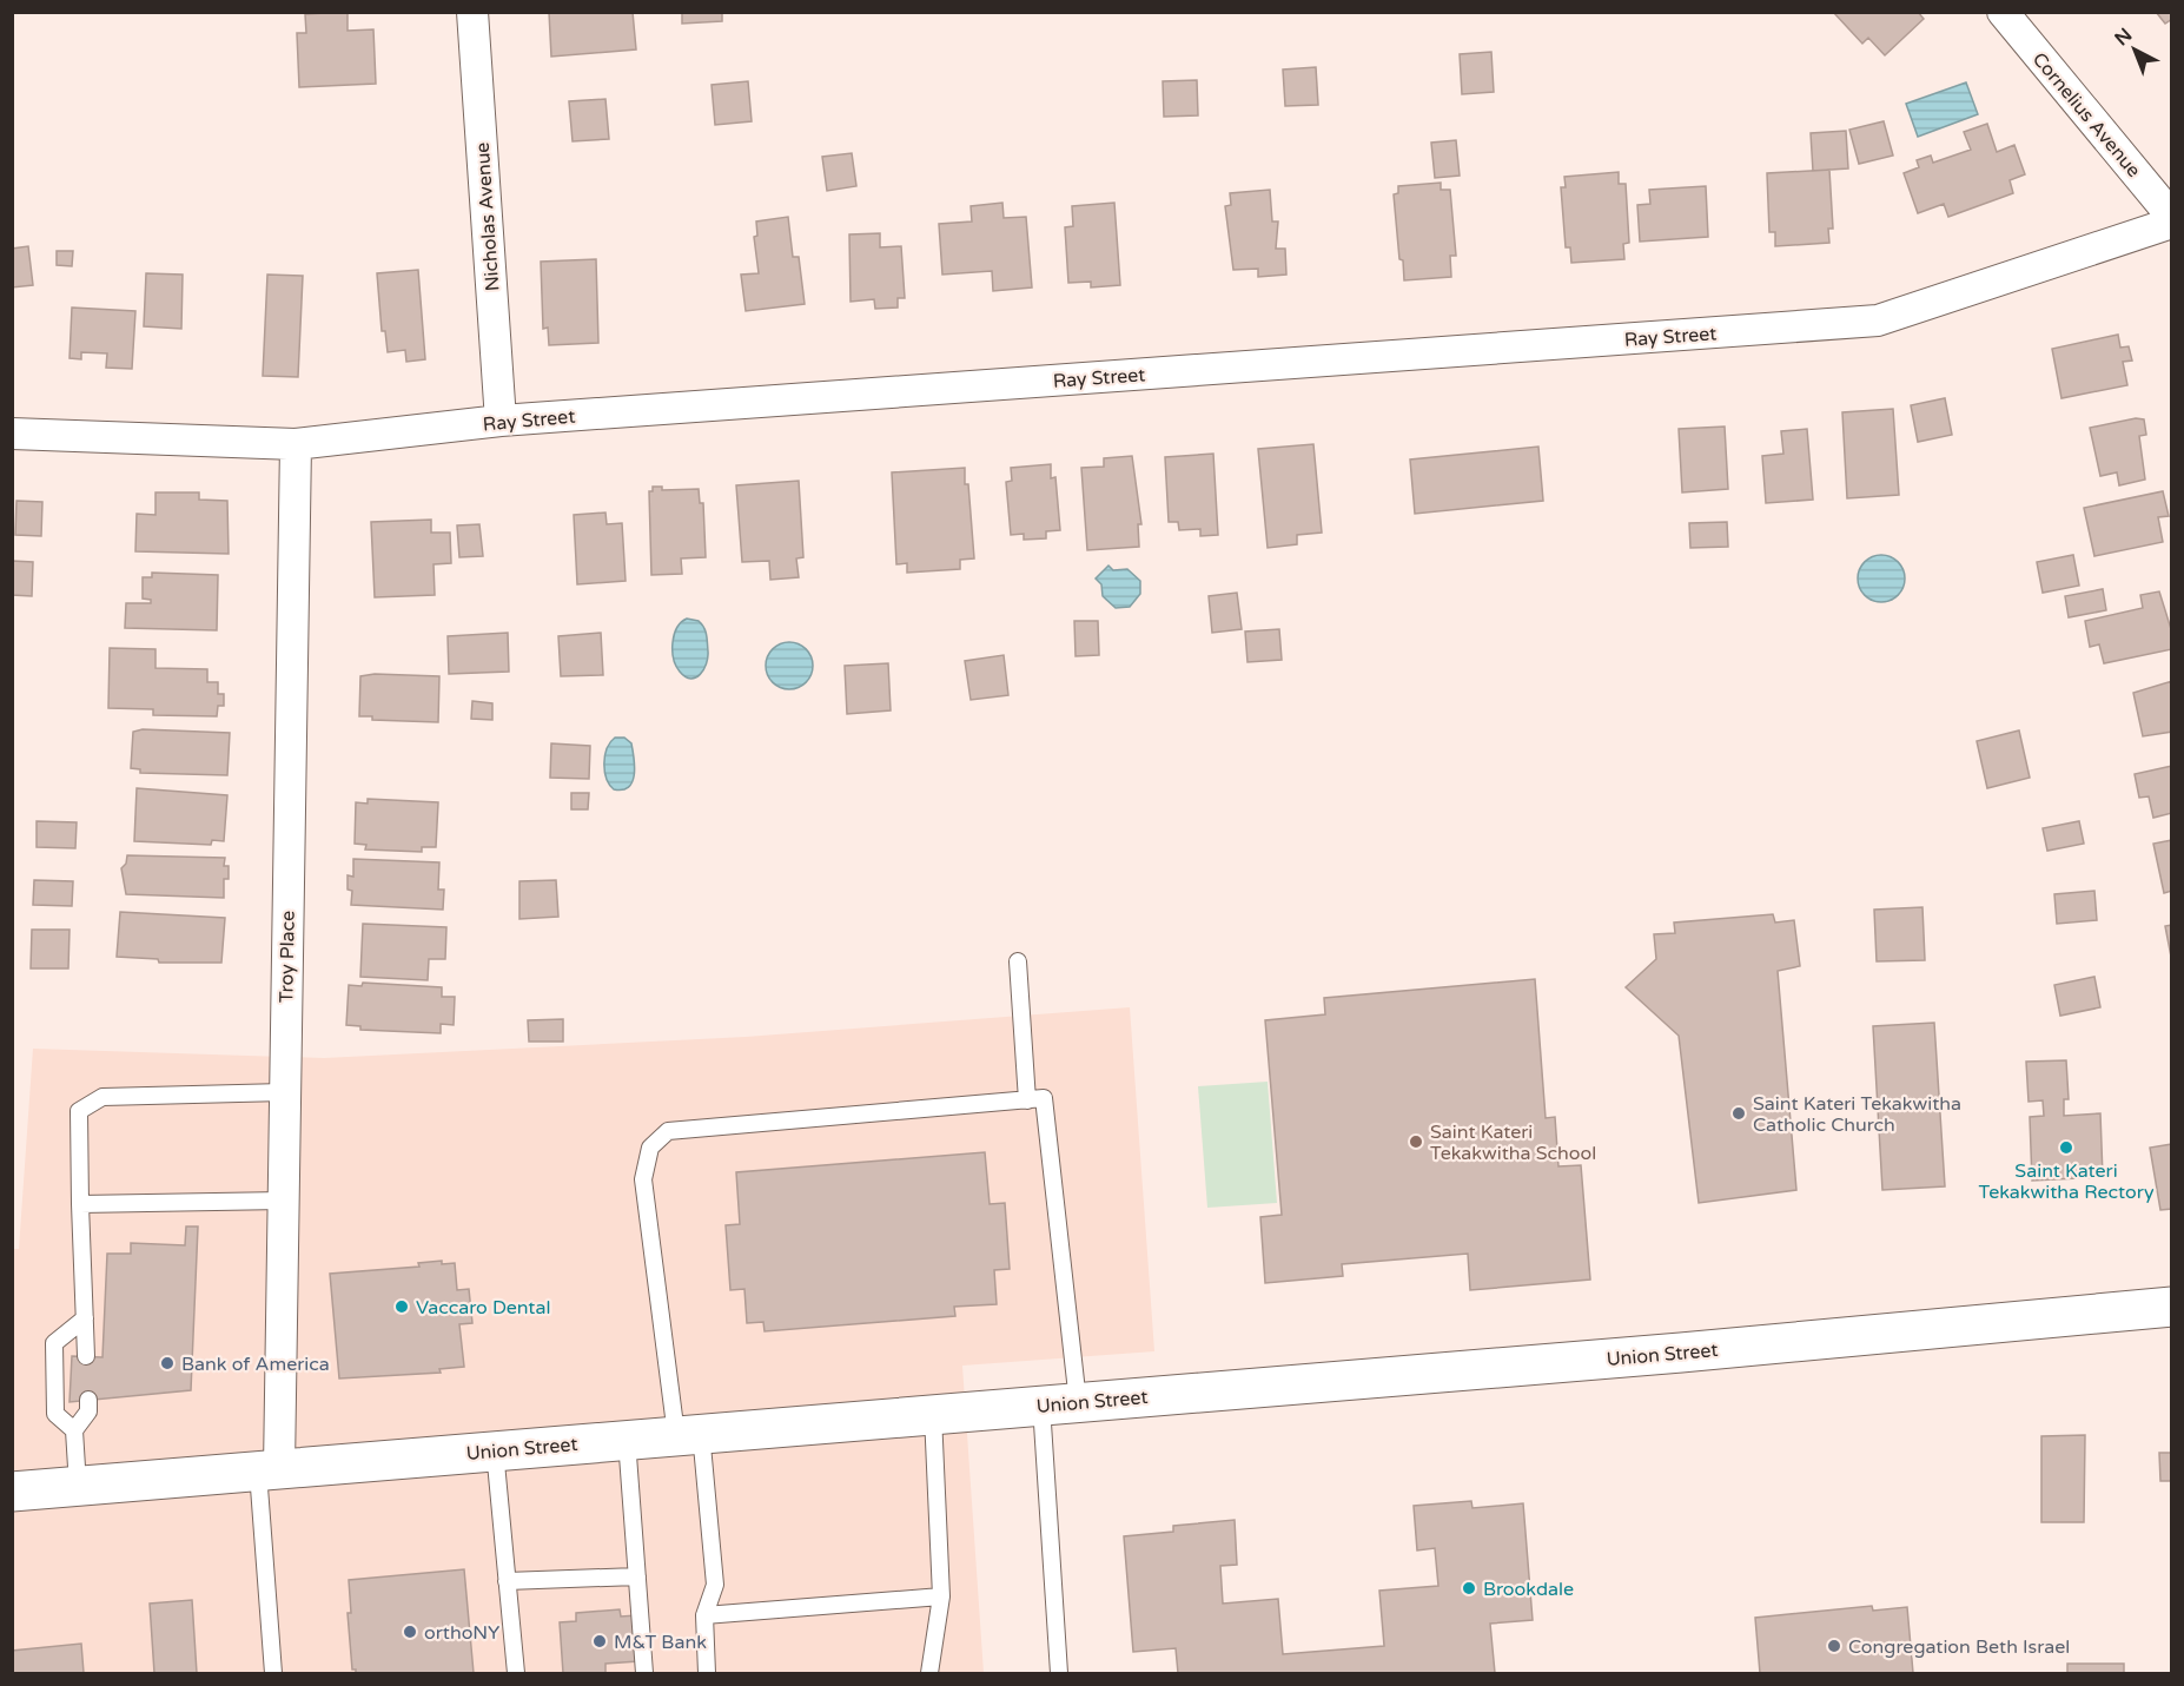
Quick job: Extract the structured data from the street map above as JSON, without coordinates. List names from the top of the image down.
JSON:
{
  "streets": {
    "main road": ["Union Street"],
    "street": [
      "Cornelius Avenue",
      "Nicholas Avenue",
      "Ray Street",
      "Troy Place"
    ]
  },
  "crossings": [
    ["Nicholas Avenue", "Ray Street"],
    ["Ray Street", "Troy Place"],
    ["Troy Place", "Union Street"]
  ],
  "places": [
    "Saint Kateri Tekakwitha Catholic Church",
    "Saint Kateri Tekakwitha School",
    "Saint Kateri Tekakwitha Rectory",
    "Vaccaro Dental",
    "Bank of America",
    "Brookdale",
    "orthoNY",
    "M&T Bank",
    "Congregation Beth Israel"
  ],
  "north": "top left"
}
